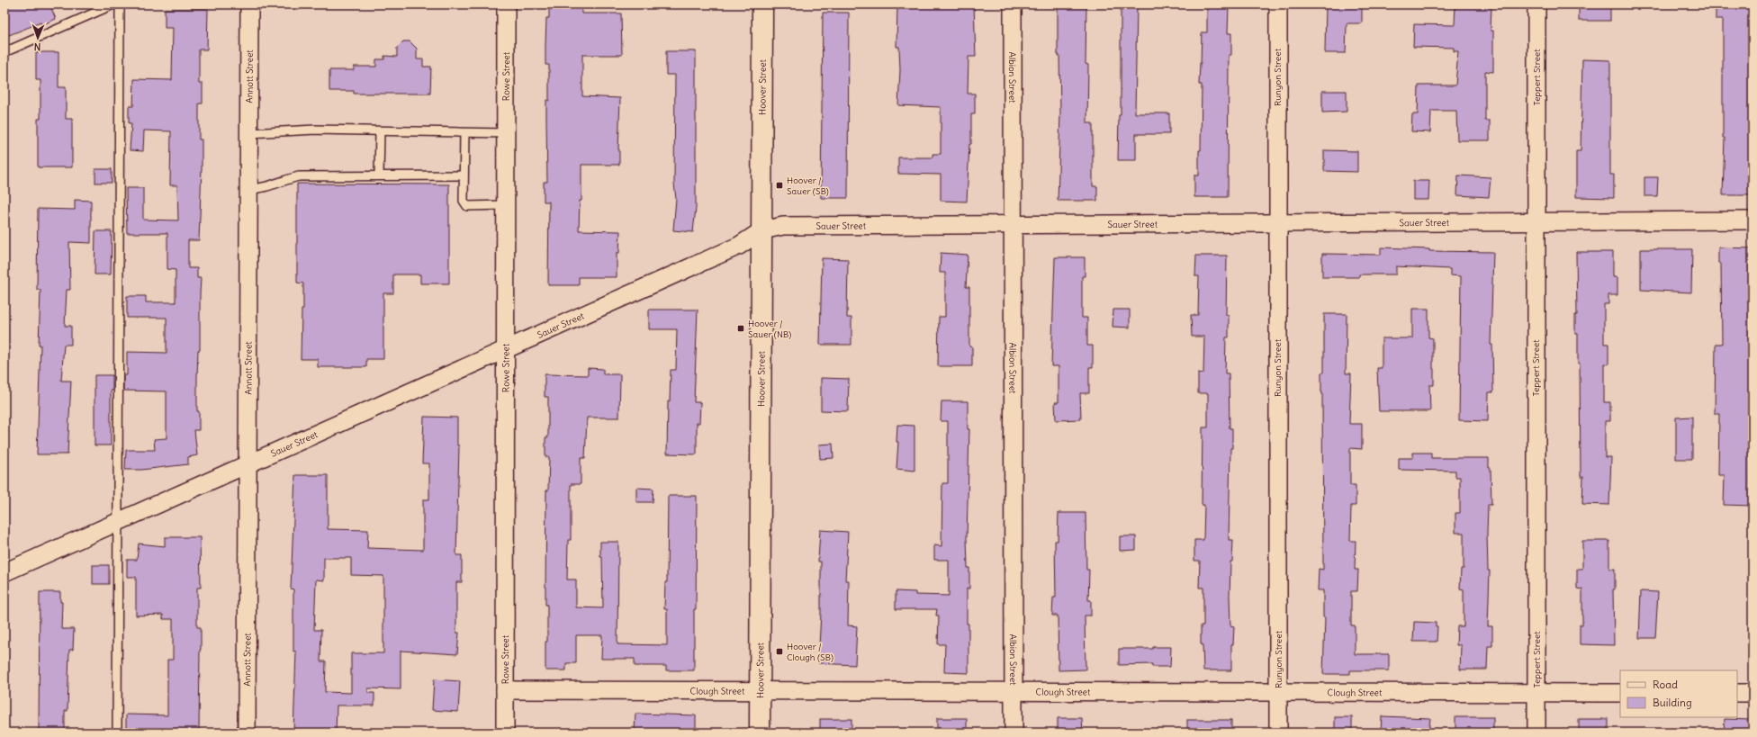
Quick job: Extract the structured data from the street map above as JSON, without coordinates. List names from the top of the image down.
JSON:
{
  "streets": {
    "main road": ["Hoover Street"],
    "street": [
      "Annott Street",
      "Rowe Street",
      "Albion Street",
      "Runyon Street",
      "Teppert Street",
      "Sauer Street",
      "Clough Street"
    ]
  },
  "crossings": [
    ["Annott Street", "Sauer Street"],
    ["Rowe Street", "Sauer Street"],
    ["Rowe Street", "Clough Street"],
    ["Albion Street", "Sauer Street"],
    ["Albion Street", "Clough Street"],
    ["Runyon Street", "Sauer Street"],
    ["Runyon Street", "Clough Street"],
    ["Teppert Street", "Sauer Street"],
    ["Teppert Street", "Clough Street"],
    ["Hoover Street", "Sauer Street"],
    ["Hoover Street", "Clough Street"]
  ],
  "places": {
    "transit": ["Hoover / Sauer (SB)", "Hoover / Sauer (NB)", "Hoover / Clough (SB)"]
  },
  "legend": ["Road", "Building"],
  "north": "bottom"
}
